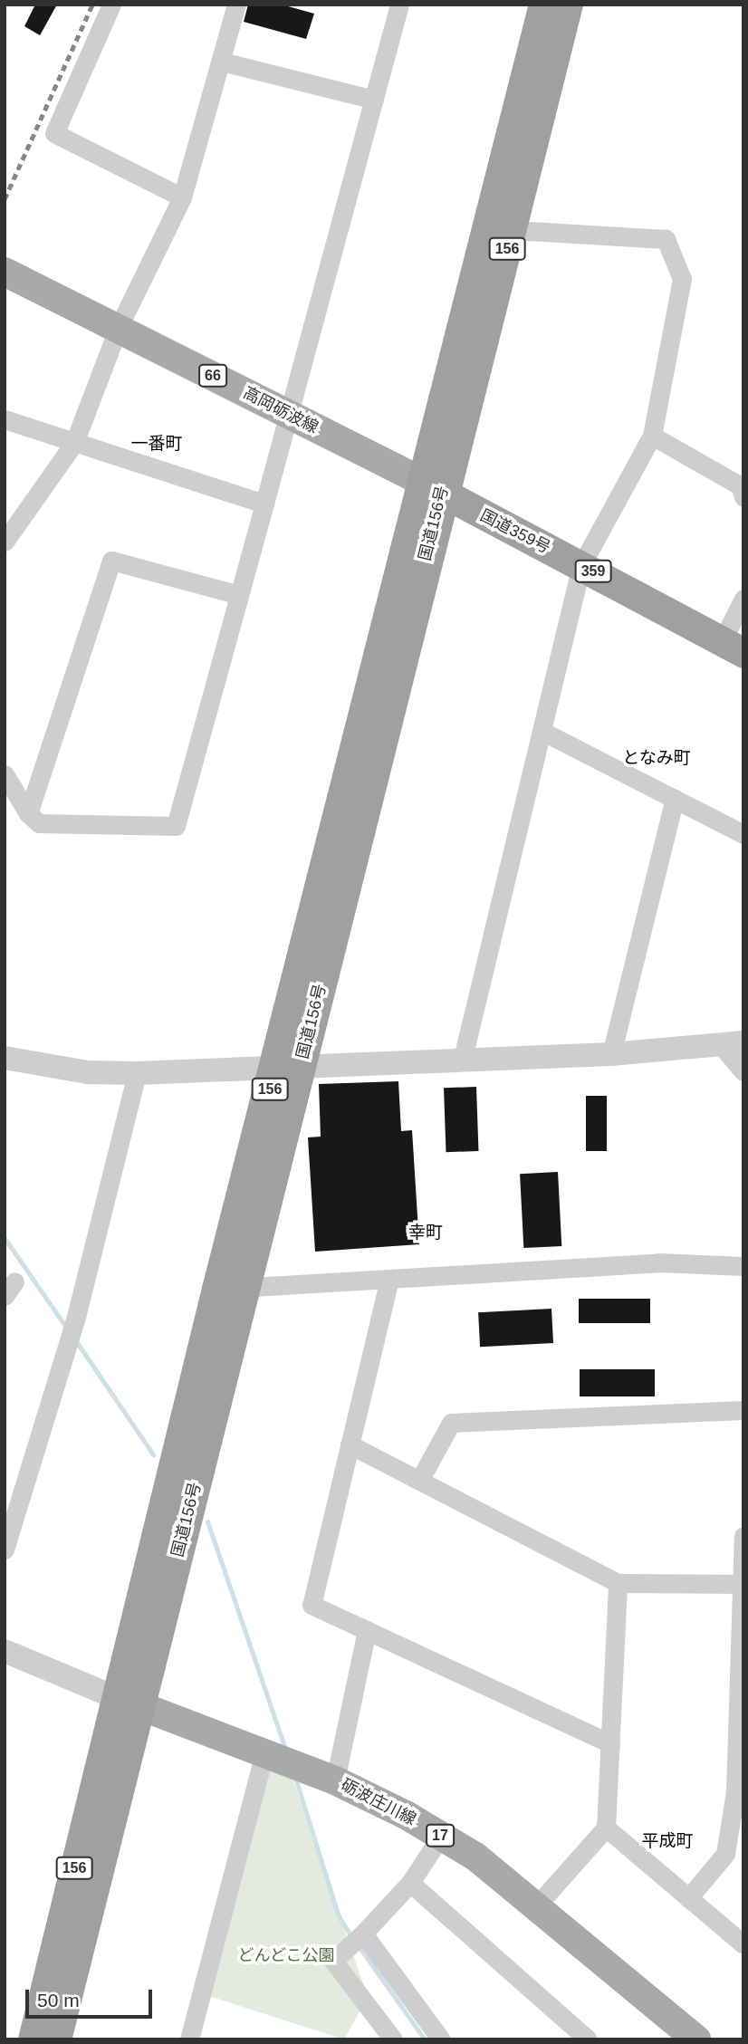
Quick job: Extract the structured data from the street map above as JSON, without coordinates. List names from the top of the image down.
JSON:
{
  "streets": {
    "highway": [
      "156",
      "国道156号",
      "国道359号",
      "359"
    ],
    "main road": [
      "66",
      "高岡砺波線",
      "砺波庄川線",
      "17"
    ]
  },
  "crossings": [
    ["高岡砺波線", "国道156号"],
    ["高岡砺波線", "国道359号"],
    ["国道156号", "国道359号"],
    ["国道156号", "砺波庄川線"]
  ],
  "districts": [
    "一番町",
    "となみ町",
    "幸町",
    "平成町"
  ],
  "parks": ["どんどこ公園"],
  "scale_bar": "50 m"
}
